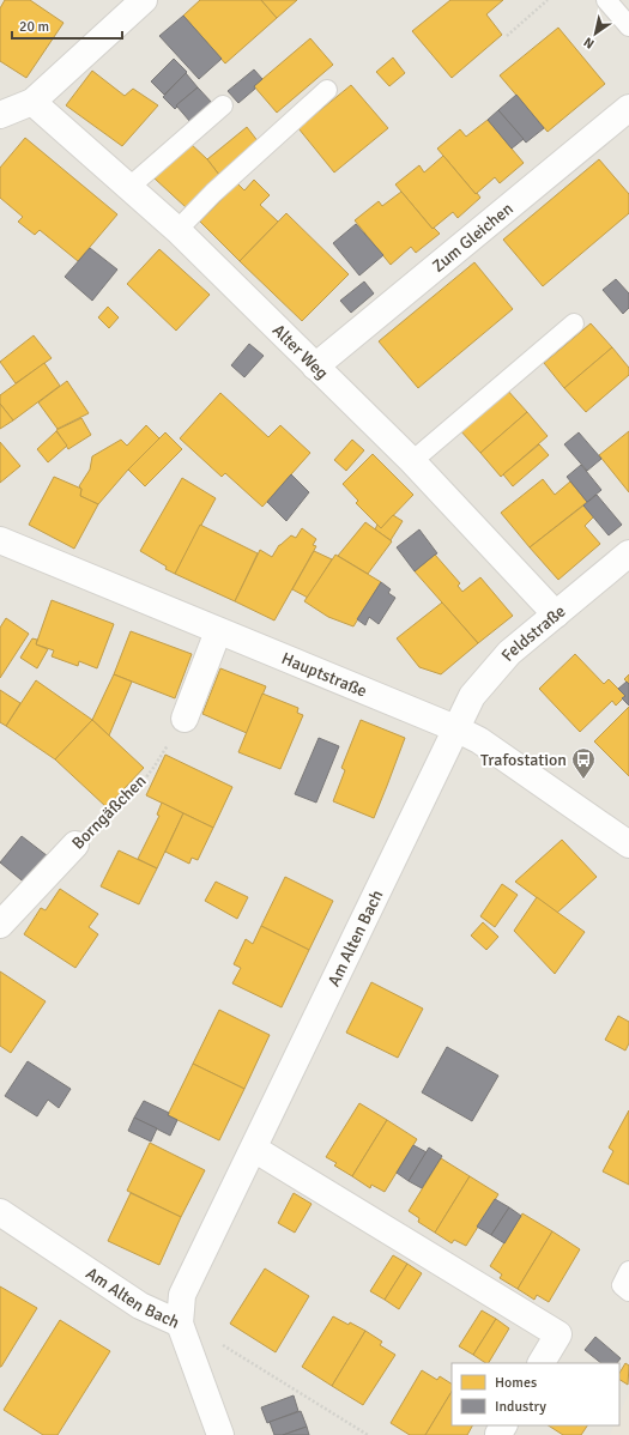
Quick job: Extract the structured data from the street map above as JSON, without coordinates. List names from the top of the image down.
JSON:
{
  "streets": {
    "street": [
      "Zum Gleichen",
      "Alter Weg",
      "Feldstraße",
      "Hauptstraße",
      "Borngäßchen",
      "Am Alten Bach"
    ]
  },
  "crossings": [
    ["Zum Gleichen", "Alter Weg"],
    ["Alter Weg", "Feldstraße"],
    ["Feldstraße", "Hauptstraße"],
    ["Feldstraße", "Am Alten Bach"],
    ["Hauptstraße", "Am Alten Bach"]
  ],
  "places": {
    "bus stop": ["Trafostation"]
  },
  "legend": ["Homes", "Industry"],
  "scale_bar": "20 m",
  "north": "bottom left"
}
